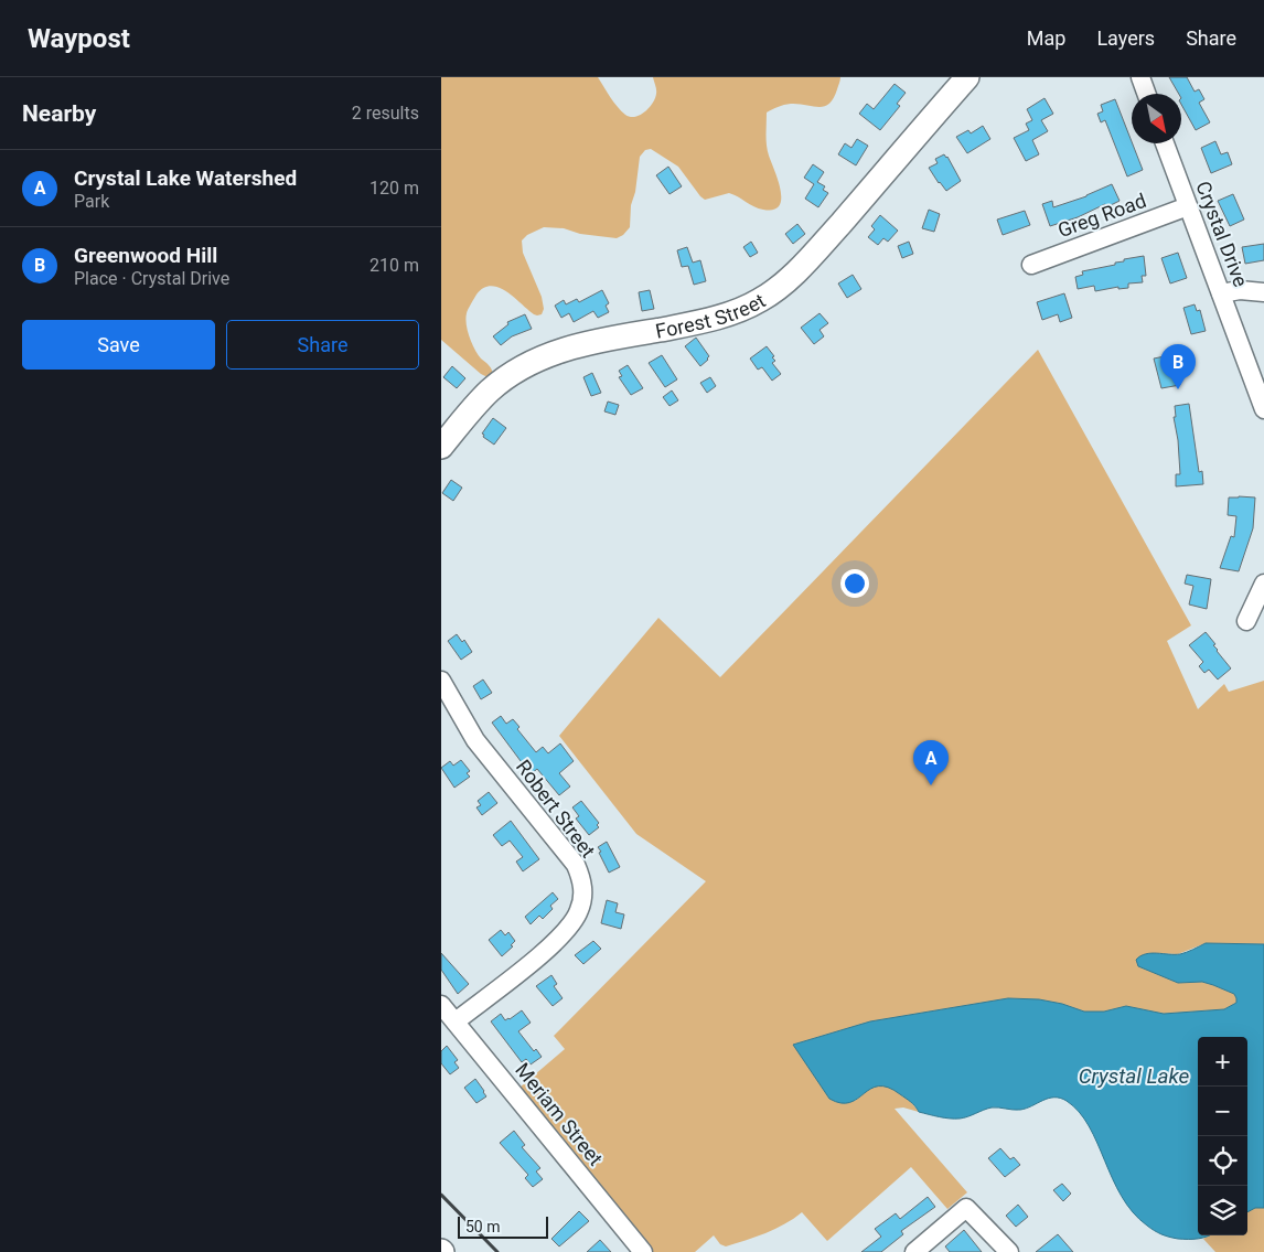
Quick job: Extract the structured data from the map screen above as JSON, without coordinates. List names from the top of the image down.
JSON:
{
  "streets": {
    "main road": ["Forest Street"],
    "street": [
      "Greg Road",
      "Crystal Drive",
      "Robert Street",
      "Meriam Street"
    ]
  },
  "crossings": [
    ["Greg Road", "Crystal Drive"],
    ["Robert Street", "Meriam Street"]
  ],
  "water": ["Crystal Lake"],
  "scale_bar": "50 m",
  "north": "bottom right",
  "page": {
    "header": "Waypost",
    "nav": ["Map", "Layers", "Share"],
    "heading": ["Nearby", "2 results"],
    "list": [
      {
        "mark": "A",
        "name": "Crystal Lake Watershed",
        "note": "Park",
        "value": "120 m"
      },
      {
        "mark": "B",
        "name": "Greenwood Hill",
        "note": "Place · Crystal Drive",
        "value": "210 m"
      }
    ],
    "buttons": ["Save", "Share"],
    "pins": ["B", "A"],
    "map_buttons": ["+", "−"],
    "scale": "50 m"
  }
}
